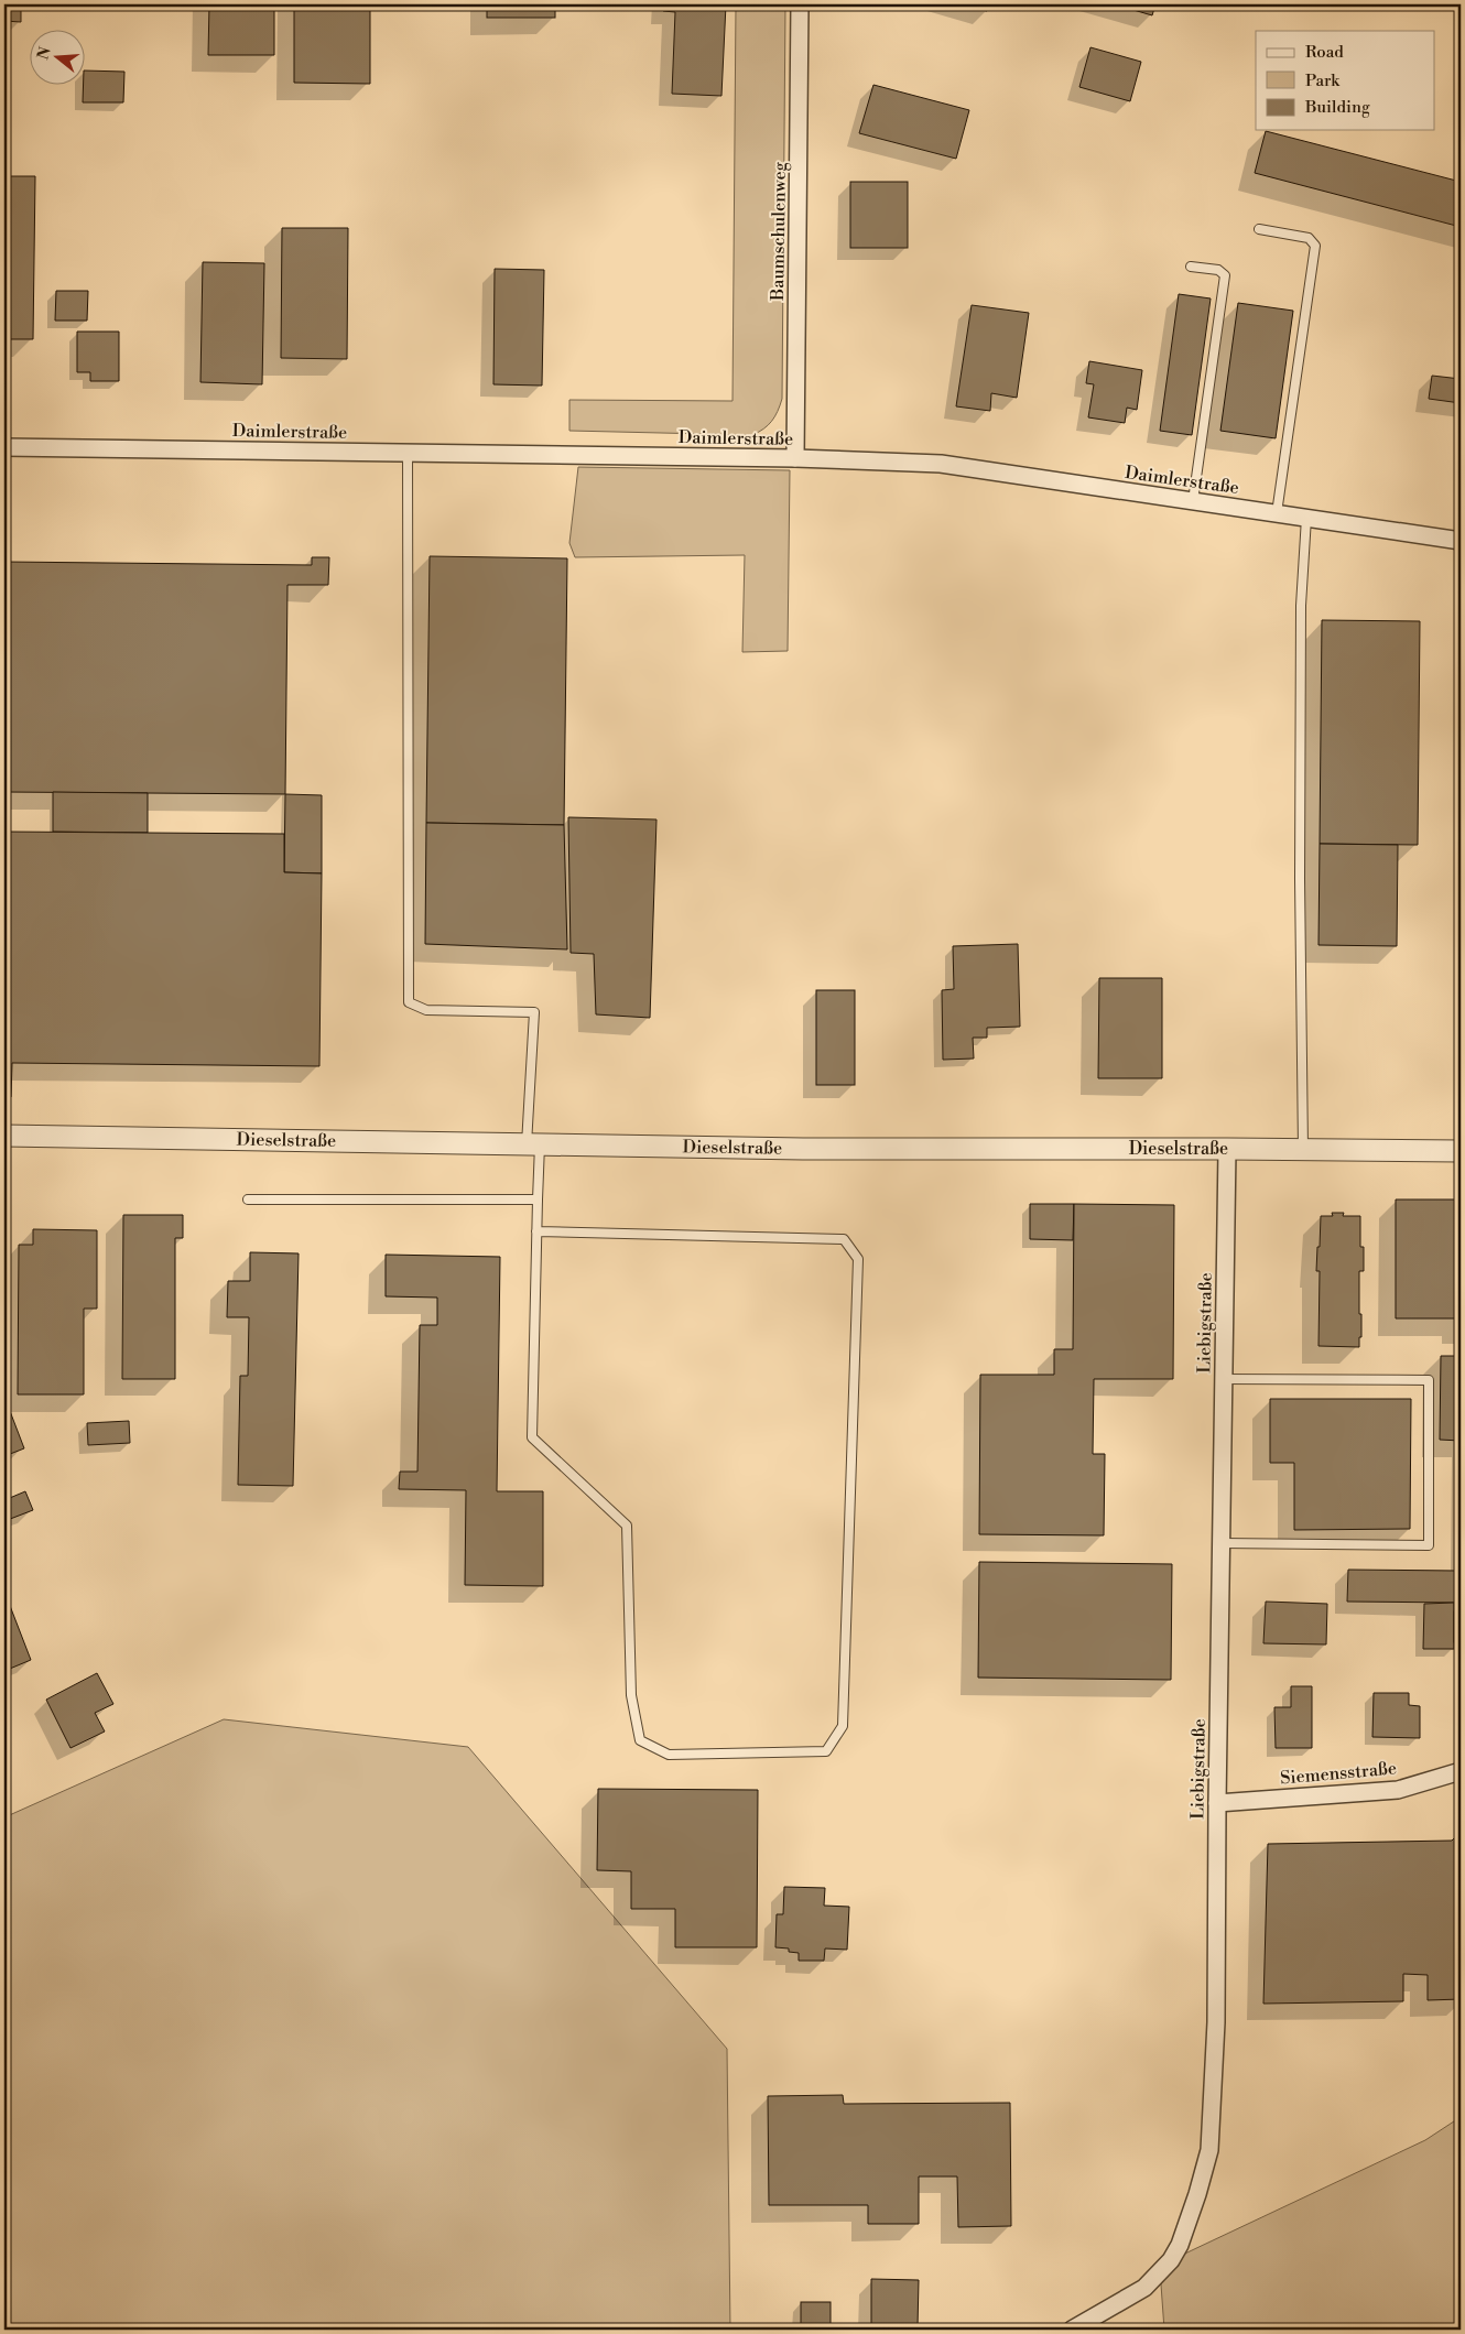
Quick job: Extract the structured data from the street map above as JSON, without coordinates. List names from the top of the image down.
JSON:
{
  "streets": {
    "street": [
      "Baumschulenweg",
      "Daimlerstraße",
      "Dieselstraße",
      "Liebigstraße",
      "Siemensstraße"
    ]
  },
  "crossings": [
    ["Baumschulenweg", "Daimlerstraße"],
    ["Dieselstraße", "Liebigstraße"],
    ["Liebigstraße", "Siemensstraße"]
  ],
  "legend": ["Road", "Park", "Building"],
  "north": "left"
}
